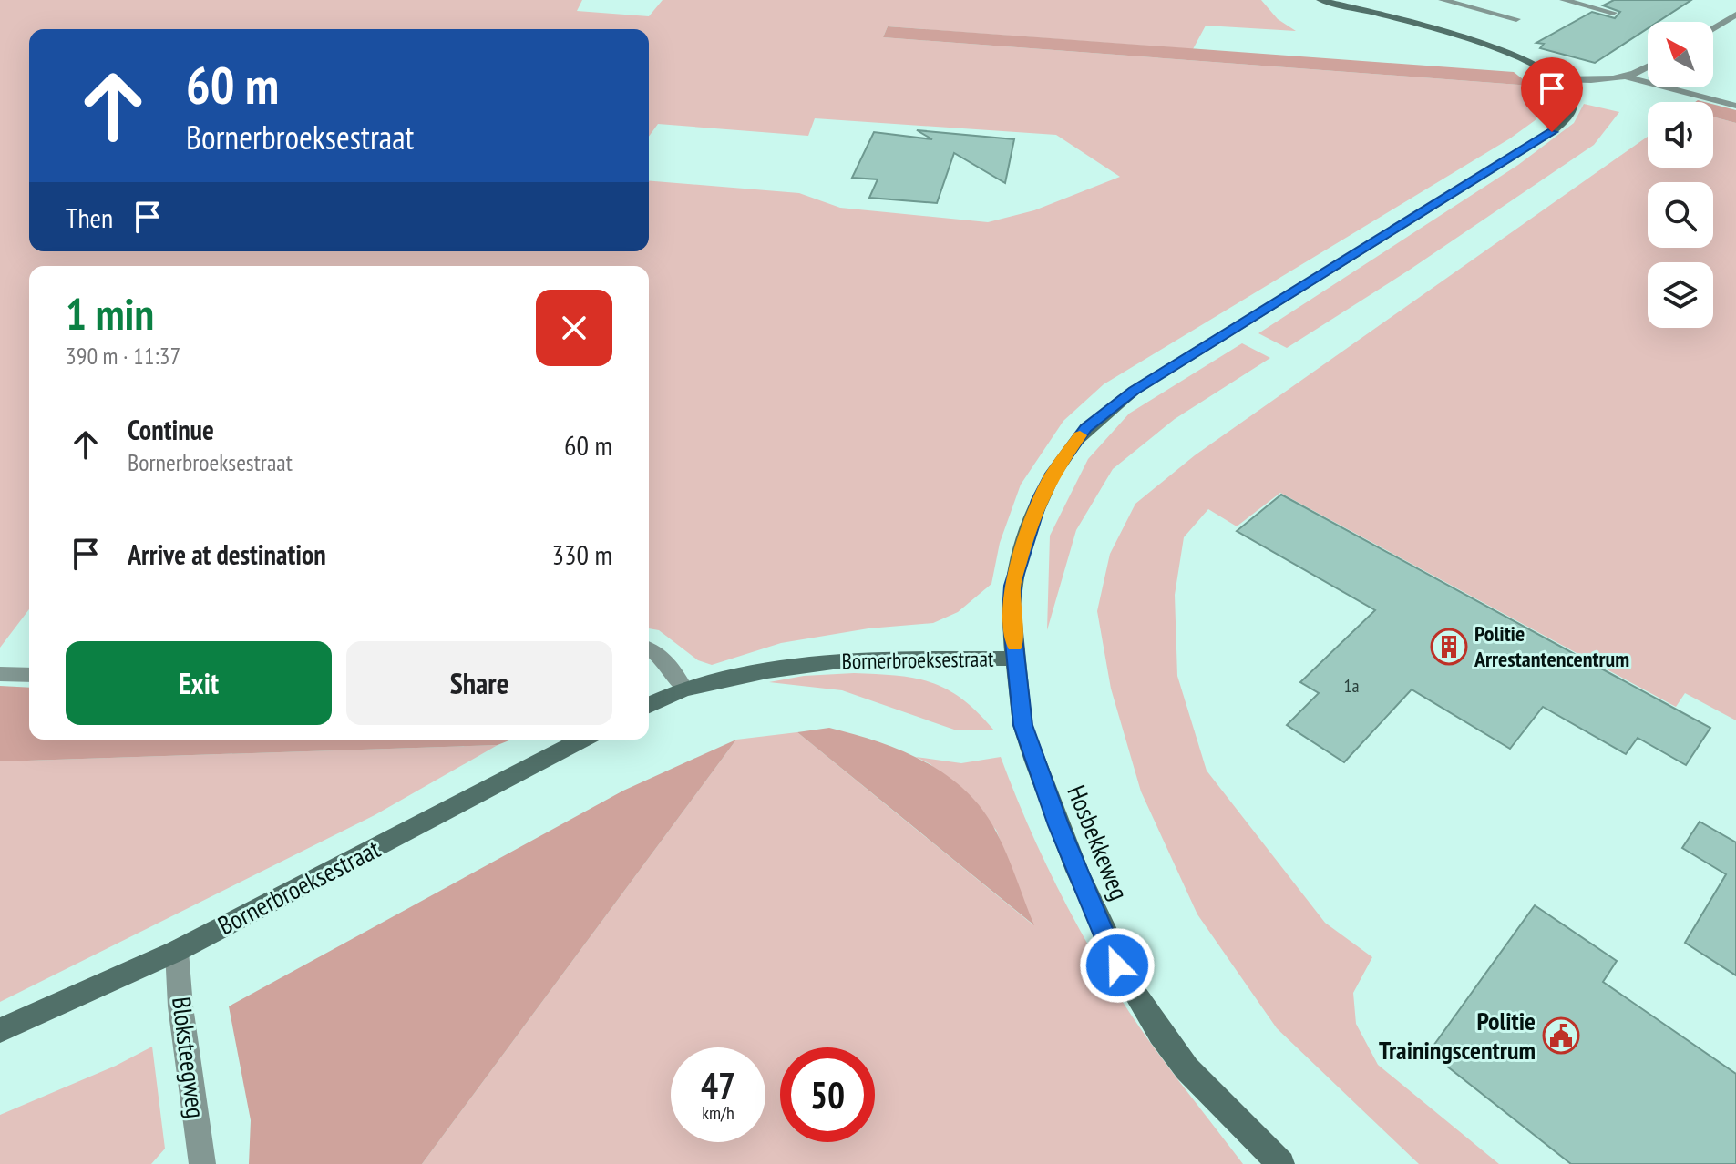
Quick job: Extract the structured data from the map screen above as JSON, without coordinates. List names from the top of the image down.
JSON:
{
  "streets": {
    "main road": ["Bornerbroeksestraat", "Hosbekkeweg"],
    "street": ["Bloksteegweg"]
  },
  "crossings": [
    ["Bornerbroeksestraat", "Hosbekkeweg"],
    ["Bornerbroeksestraat", "Bloksteegweg"]
  ],
  "places": {
    "building": ["Politie Arrestantencentrum"],
    "public building": ["Politie Trainingscentrum"]
  },
  "house_numbers": ["1a"],
  "north": "top left",
  "page": {
    "turn": ["60 m", "Bornerbroeksestraat"],
    "then": "Then",
    "heading": ["1 min", "390 m · 11:37"],
    "list": [
      {
        "name": "Continue",
        "note": "Bornerbroeksestraat",
        "value": "60 m"
      },
      {
        "name": "Arrive at destination",
        "value": "330 m"
      }
    ],
    "buttons": ["Exit", "Share"],
    "speed": "47 km/h",
    "limit": "50"
  }
}
